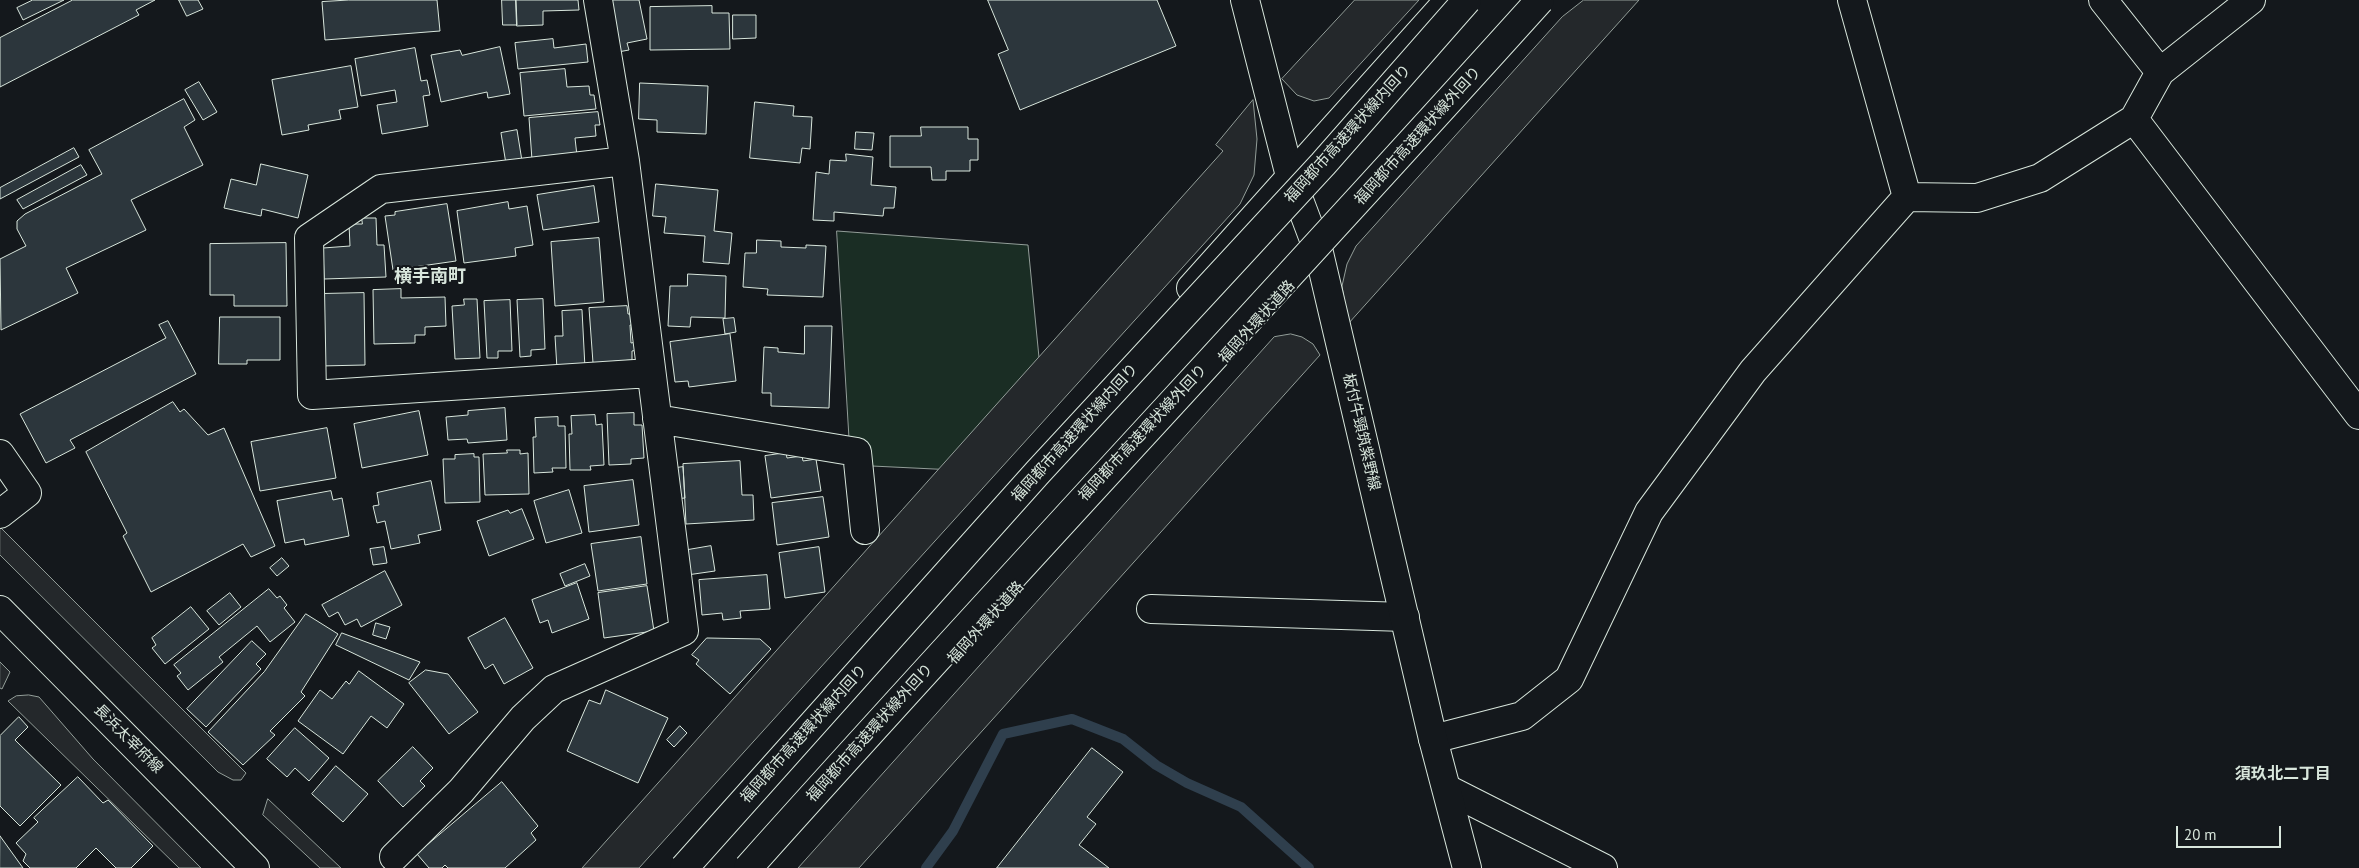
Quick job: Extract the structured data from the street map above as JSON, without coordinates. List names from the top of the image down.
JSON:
{
  "streets": {
    "main road": [
      "福岡都市高速環状線内回り",
      "福岡都市高速環状線外回り",
      "福岡外環状道路",
      "板付牛頸筑紫野線",
      "長浜太宰府線"
    ]
  },
  "crossings": [
    ["福岡外環状道路", "板付牛頸筑紫野線"]
  ],
  "districts": ["横手南町", "須玖北二丁目"],
  "scale_bar": "20 m"
}
